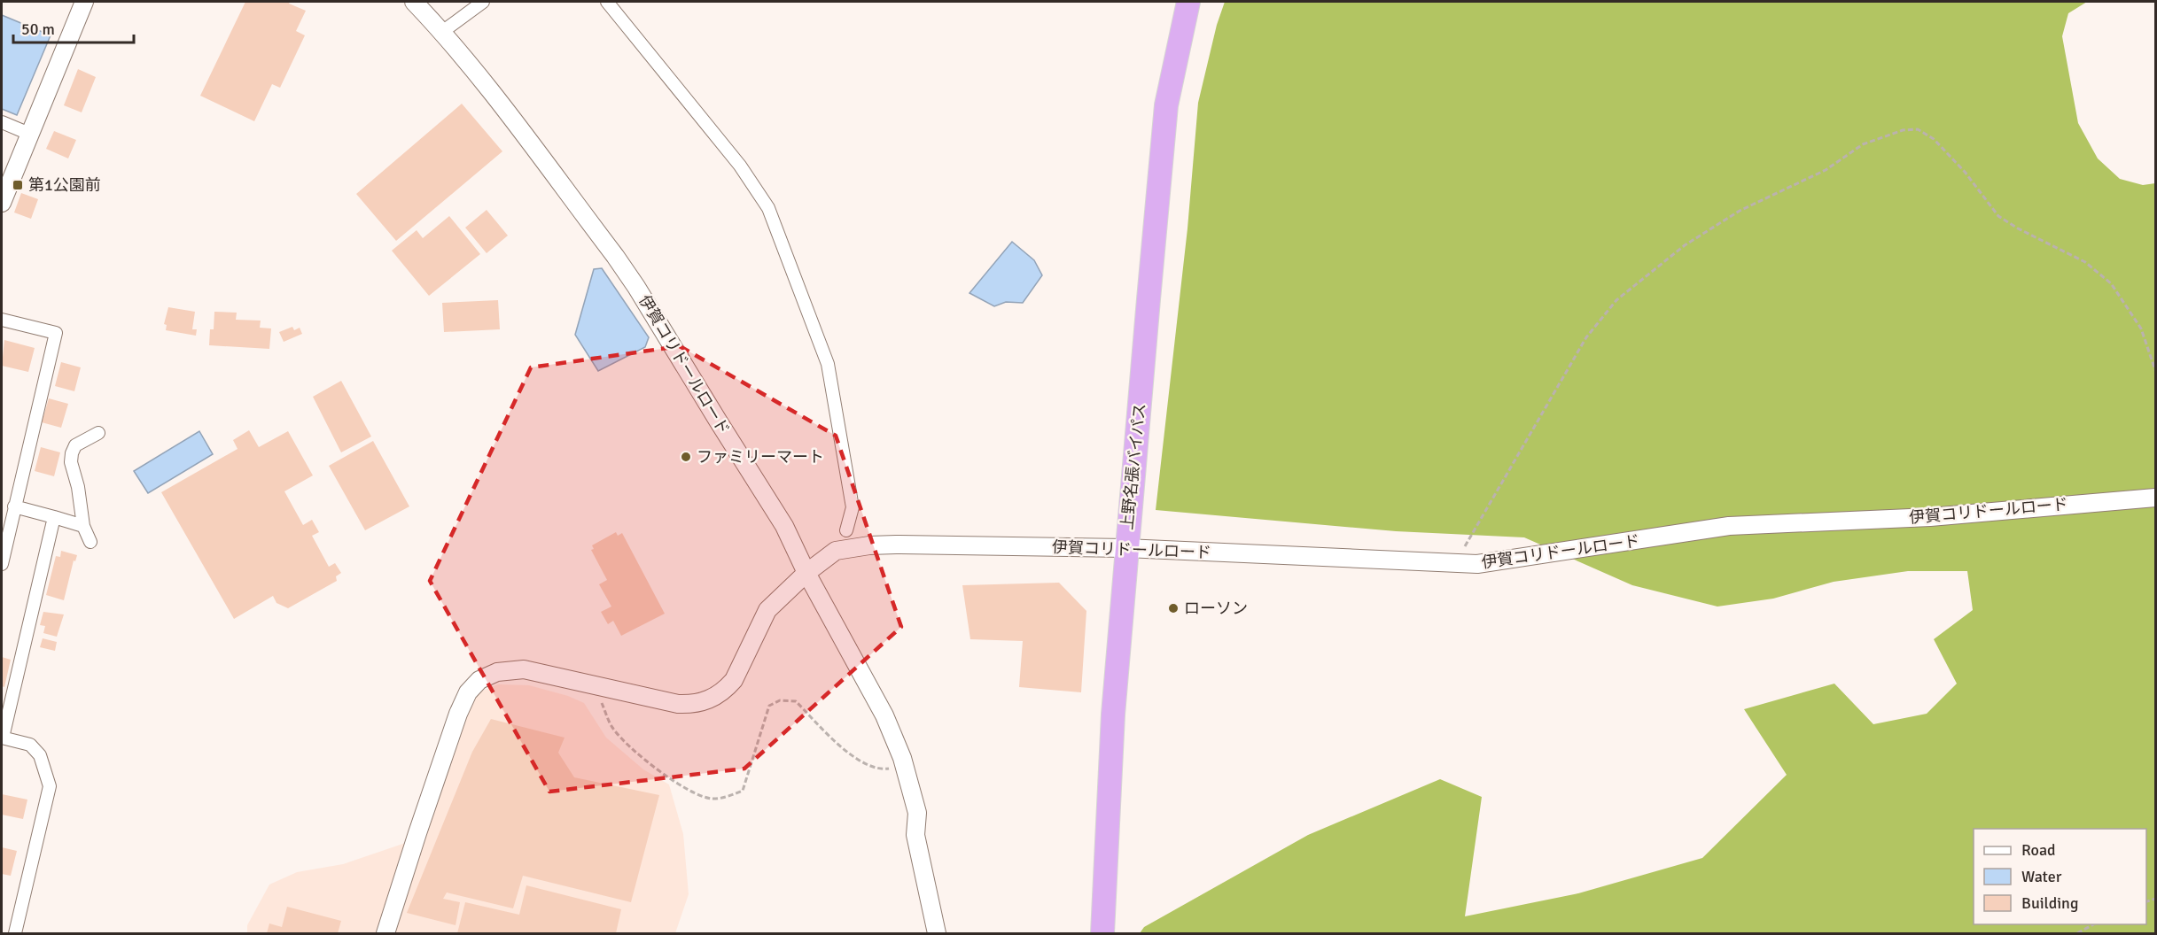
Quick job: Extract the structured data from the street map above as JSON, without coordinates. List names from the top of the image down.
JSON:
{
  "streets": {
    "highway": ["上野名張バイパス"],
    "street": ["伊賀コリドールロード"]
  },
  "crossings": [
    ["伊賀コリドールロード", "上野名張バイパス"]
  ],
  "places": {
    "transit": ["第1公園前"],
    "other": ["ファミリーマート", "ローソン"]
  },
  "legend": ["Road", "Water", "Building"],
  "scale_bar": "50 m"
}
